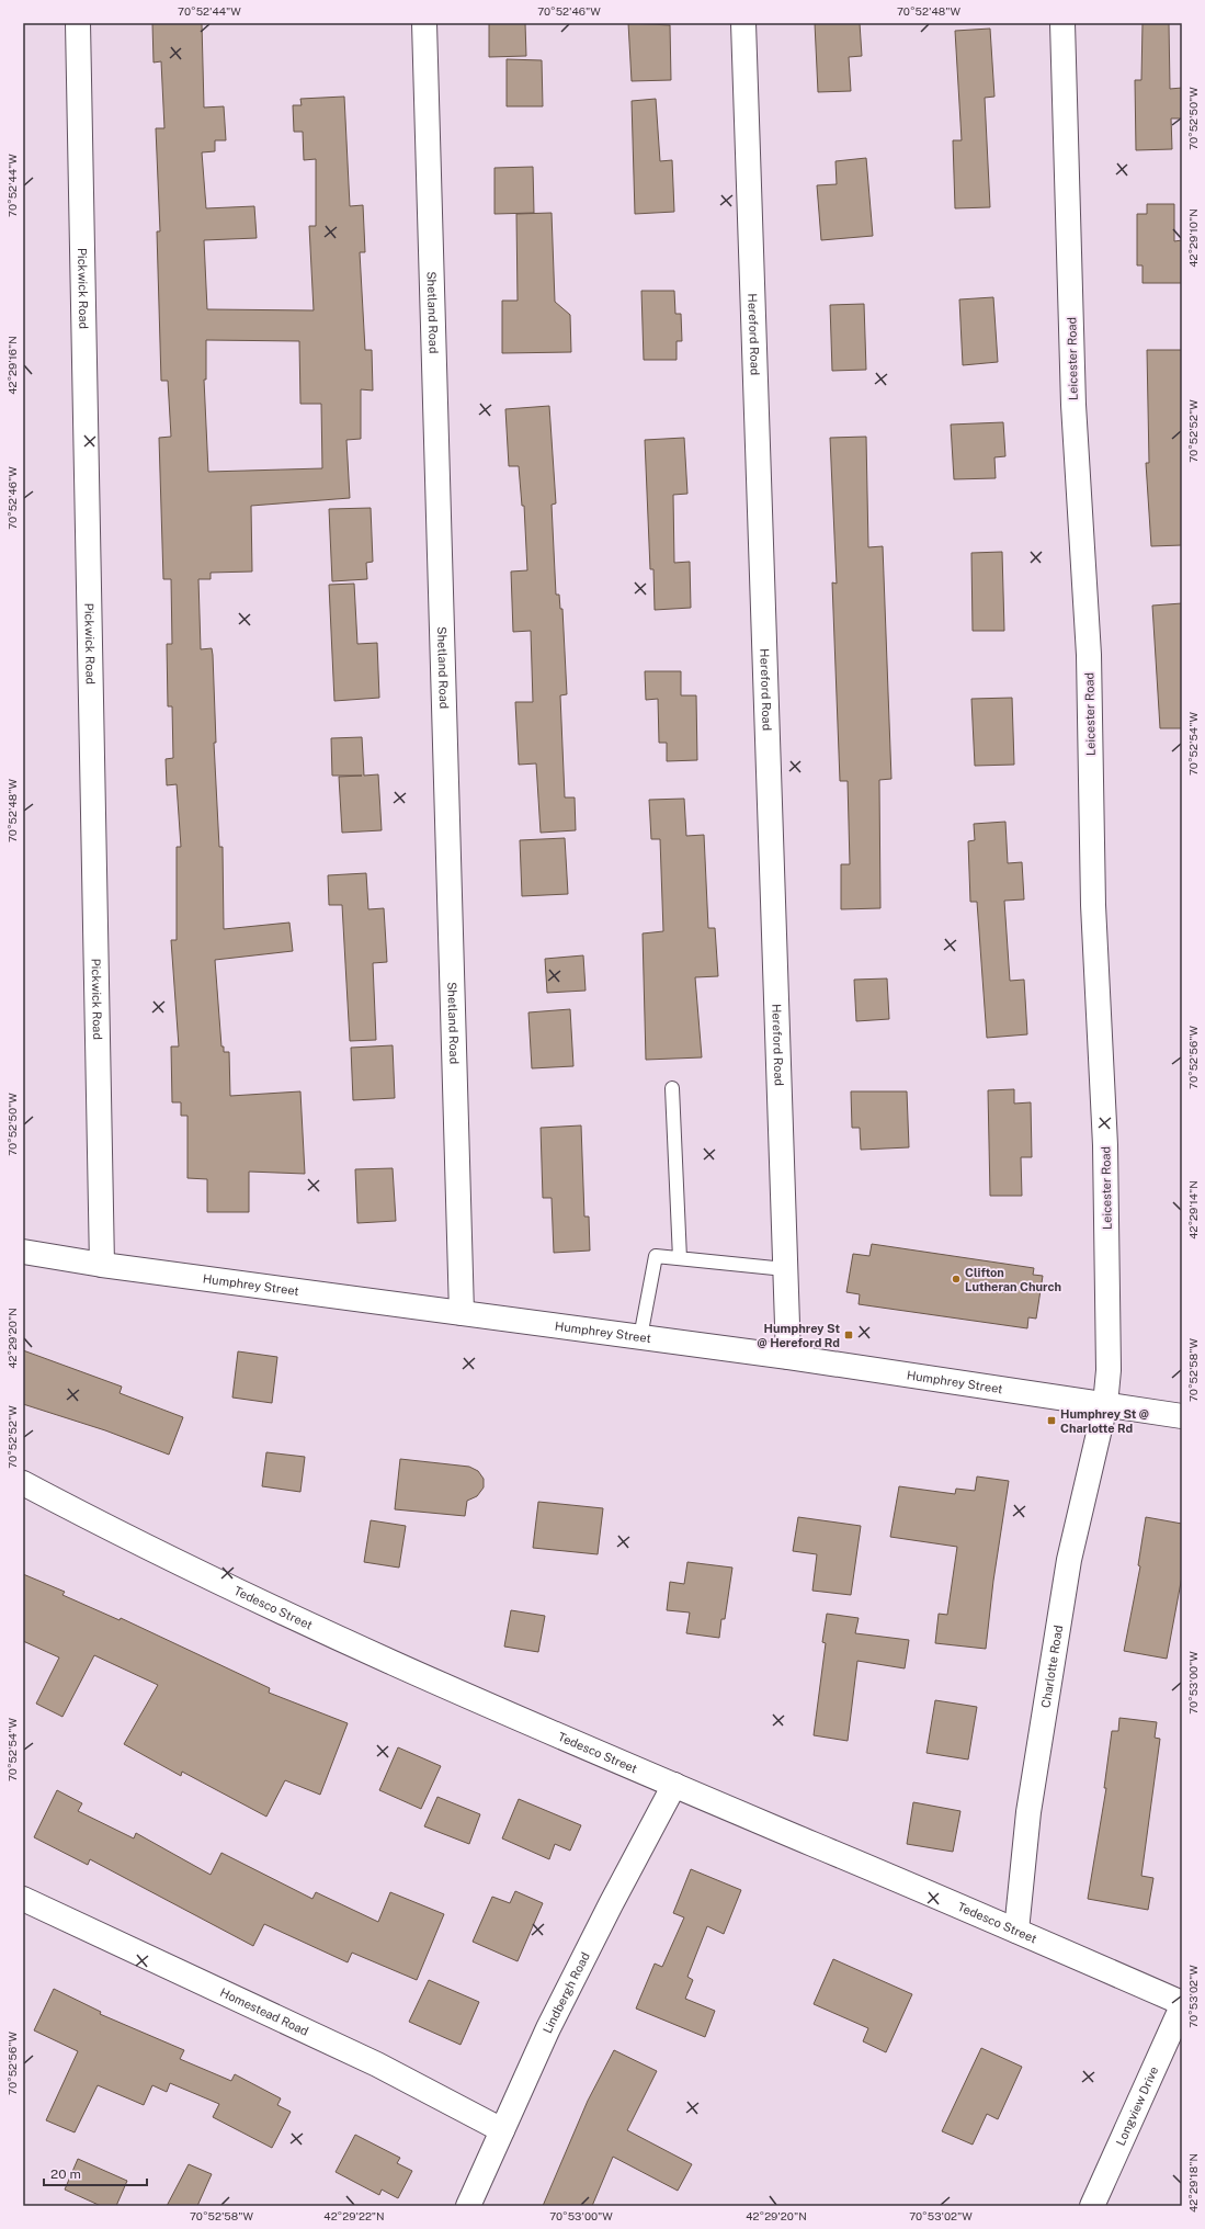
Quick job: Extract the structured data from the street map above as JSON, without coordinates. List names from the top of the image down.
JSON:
{
  "streets": {
    "street": [
      "Pickwick Road",
      "Shetland Road",
      "Hereford Road",
      "Leicester Road",
      "Humphrey Street",
      "Tedesco Street",
      "Charlotte Road",
      "Lindbergh Road",
      "Homestead Road",
      "Longview Drive"
    ]
  },
  "crossings": [
    ["Pickwick Road", "Humphrey Street"],
    ["Shetland Road", "Humphrey Street"],
    ["Hereford Road", "Humphrey Street"],
    ["Leicester Road", "Humphrey Street"],
    ["Leicester Road", "Charlotte Road"],
    ["Humphrey Street", "Charlotte Road"],
    ["Tedesco Street", "Charlotte Road"],
    ["Tedesco Street", "Lindbergh Road"],
    ["Tedesco Street", "Longview Drive"],
    ["Lindbergh Road", "Homestead Road"]
  ],
  "places": {
    "other": ["Clifton Lutheran Church"],
    "transit": ["Humphrey St @ Hereford Rd", "Humphrey St @ Charlotte Rd"]
  },
  "scale_bar": "20 m",
  "coordinates": [
    "70°52'44\"W",
    "70°52'46\"W",
    "70°52'48\"W",
    "70°52'50\"W",
    "42°29'10\"N",
    "42°29'16\"N",
    "70°52'52\"W",
    "70°52'54\"W",
    "70°52'56\"W",
    "42°29'14\"N",
    "42°29'20\"N",
    "70°52'58\"W",
    "70°53'00\"W",
    "70°53'02\"W",
    "42°29'18\"N",
    "42°29'22\"N"
  ]
}
